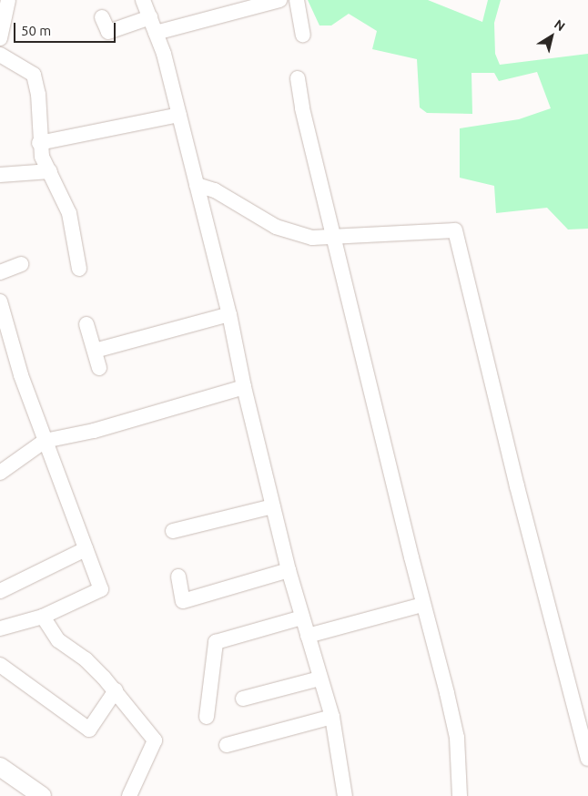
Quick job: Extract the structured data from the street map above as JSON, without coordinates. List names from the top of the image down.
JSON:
{
  "scale_bar": "50 m",
  "north": "top right"
}
